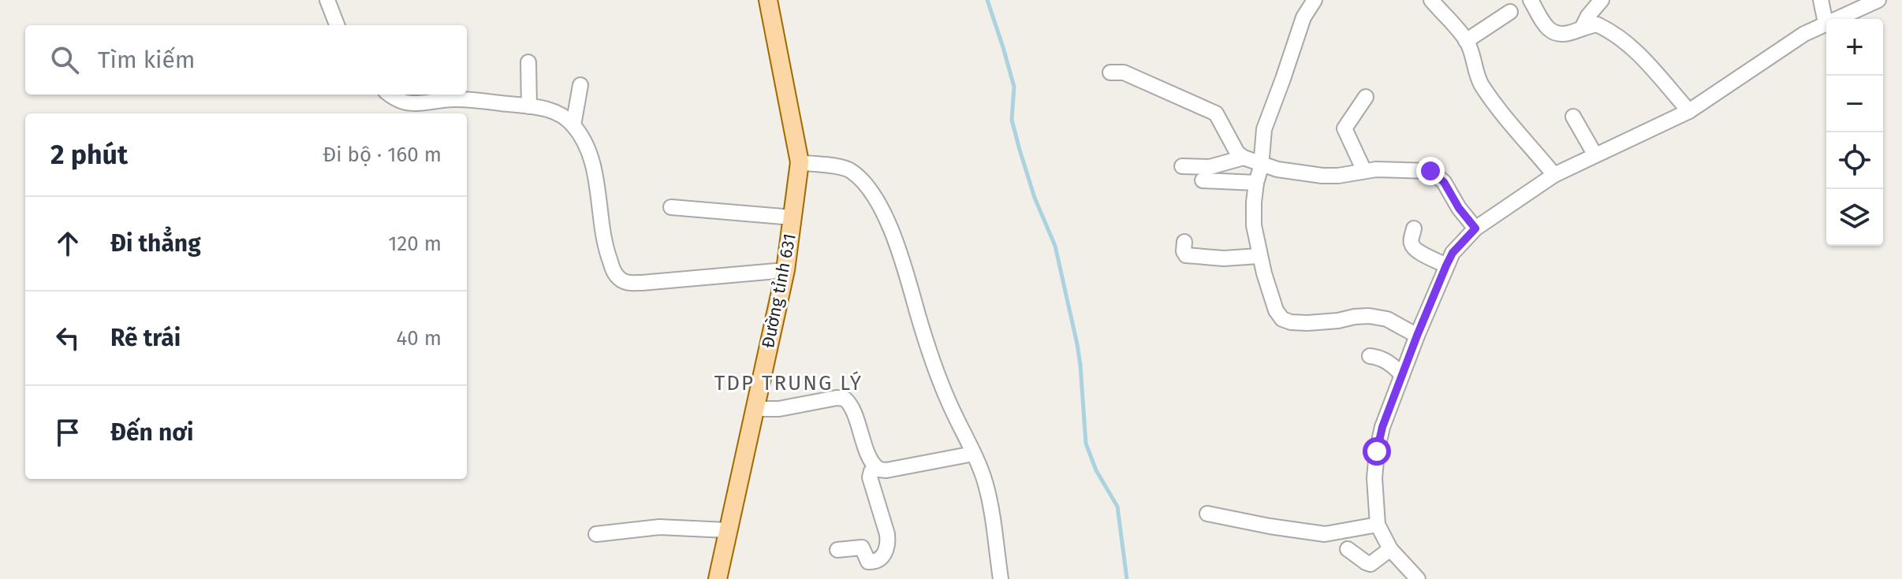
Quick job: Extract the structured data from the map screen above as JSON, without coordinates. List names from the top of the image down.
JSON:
{
  "streets": {
    "main road": ["Đường tỉnh 631"]
  },
  "districts": ["TDP TRUNG LÝ"],
  "page": {
    "map_buttons": ["+", "−"],
    "search": "Tìm kiếm",
    "heading": ["2 phút", "Đi bộ · 160 m"],
    "list": [
      ["Đi thẳng", "120 m"],
      ["Rẽ trái", "40 m"],
      "Đến nơi"
    ]
  }
}
